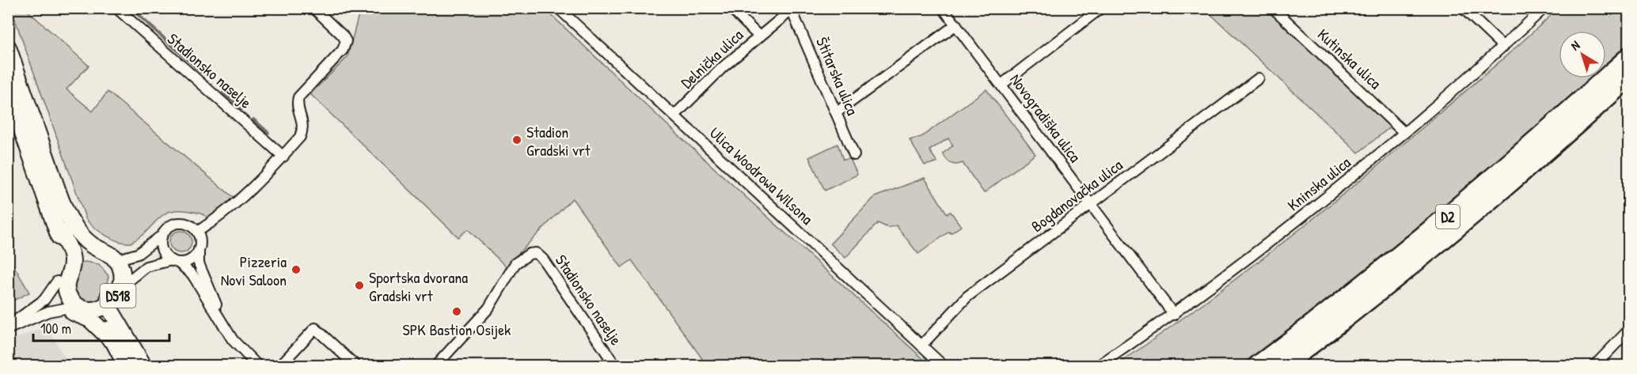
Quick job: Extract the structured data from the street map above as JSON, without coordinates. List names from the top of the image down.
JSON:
{
  "streets": {
    "highway": ["D2"],
    "main road": ["D518"],
    "street": [
      "Delnička ulica",
      "Kutinska ulica",
      "Stadionsko naselje",
      "Štitarska ulica",
      "Novogradiška ulica",
      "Ulica Woodrowa Wilsona",
      "Kninska ulica",
      "Bogdanovačka ulica"
    ]
  },
  "crossings": [
    ["Delnička ulica", "Štitarska ulica"],
    ["Delnička ulica", "Ulica Woodrowa Wilsona"],
    ["Kutinska ulica", "Kninska ulica"],
    ["Novogradiška ulica", "Kninska ulica"],
    ["Novogradiška ulica", "Bogdanovačka ulica"],
    ["Ulica Woodrowa Wilsona", "Bogdanovačka ulica"]
  ],
  "places": [
    "Stadion Gradski vrt",
    "Pizzeria Novi Saloon",
    "Sportska dvorana Gradski vrt",
    "SPK Bastion Osijek"
  ],
  "scale_bar": "100 m",
  "north": "top left"
}
